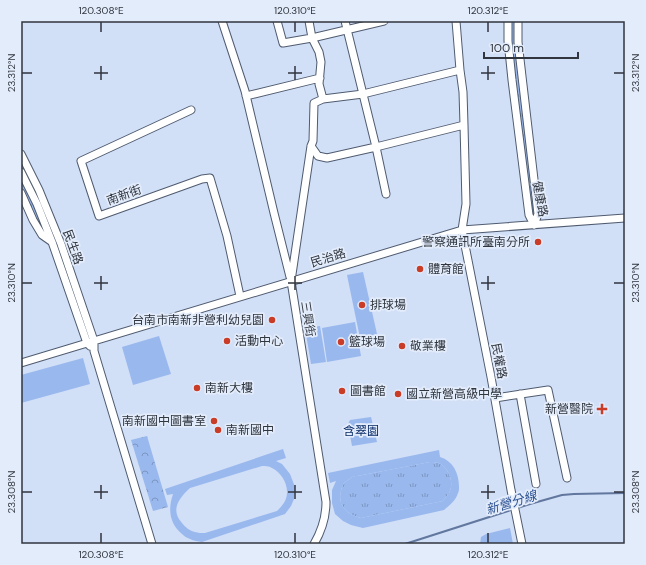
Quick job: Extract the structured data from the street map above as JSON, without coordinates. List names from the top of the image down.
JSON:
{
  "streets": {
    "street": [
      "南新街",
      "健康路",
      "民生路",
      "民治路",
      "三興街",
      "民權路"
    ]
  },
  "crossings": [
    ["南新街", "民治路"],
    ["健康路", "民治路"],
    ["民生路", "民治路"],
    ["民治路", "三興街"],
    ["民治路", "民權路"]
  ],
  "water": ["新營分線"],
  "parks": ["含翠園"],
  "places": {
    "other": [
      "警察通訊所臺南分所",
      "體育館",
      "排球場",
      "台南市南新非營利幼兒園",
      "活動中心",
      "籃球場",
      "敬業樓",
      "南新大樓",
      "圖書館",
      "國立新營高級中學",
      "南新國中圖書室",
      "南新國中"
    ],
    "health": ["新營醫院"]
  },
  "scale_bar": "100 m",
  "coordinates": [
    "120.308°E",
    "120.310°E",
    "120.312°E",
    "23.312°N",
    "23.310°N",
    "23.308°N"
  ]
}
